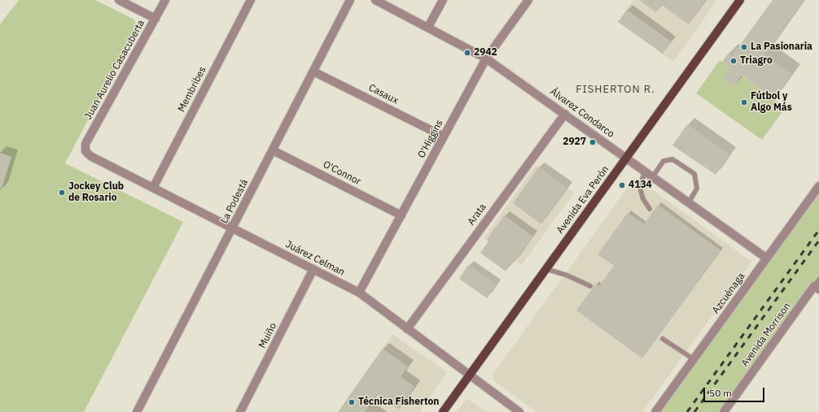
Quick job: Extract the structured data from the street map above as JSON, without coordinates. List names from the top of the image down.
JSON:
{
  "streets": {
    "main road": ["Avenida Eva Perón"],
    "street": [
      "Juan Aurelio Casacuberta",
      "Membribes",
      "Casaux",
      "Álvarez Condarco",
      "O'Higgins",
      "O'Connor",
      "La Podestá",
      "Arata",
      "Juárez Celman",
      "Azcuénaga",
      "Avenida Morrison",
      "Muiño"
    ]
  },
  "crossings": [
    ["Juan Aurelio Casacuberta", "Juárez Celman"],
    ["Membribes", "Juárez Celman"],
    ["Casaux", "O'Higgins"],
    ["Casaux", "La Podestá"],
    ["Álvarez Condarco", "O'Higgins"],
    ["Álvarez Condarco", "Avenida Eva Perón"],
    ["Álvarez Condarco", "Arata"],
    ["Álvarez Condarco", "Azcuénaga"],
    ["O'Higgins", "O'Connor"],
    ["O'Higgins", "Juárez Celman"],
    ["O'Connor", "La Podestá"],
    ["Avenida Eva Perón", "Juárez Celman"],
    ["La Podestá", "Juárez Celman"],
    ["Arata", "Juárez Celman"],
    ["Juárez Celman", "Muiño"]
  ],
  "districts": ["FISHERTON R."],
  "places": [
    "La Pasionaria",
    "2942",
    "Triagro",
    "Fútbol y Algo Más",
    "2927",
    "4134",
    "Jockey Club de Rosario",
    "Técnica Fisherton"
  ],
  "scale_bar": "50 m"
}
